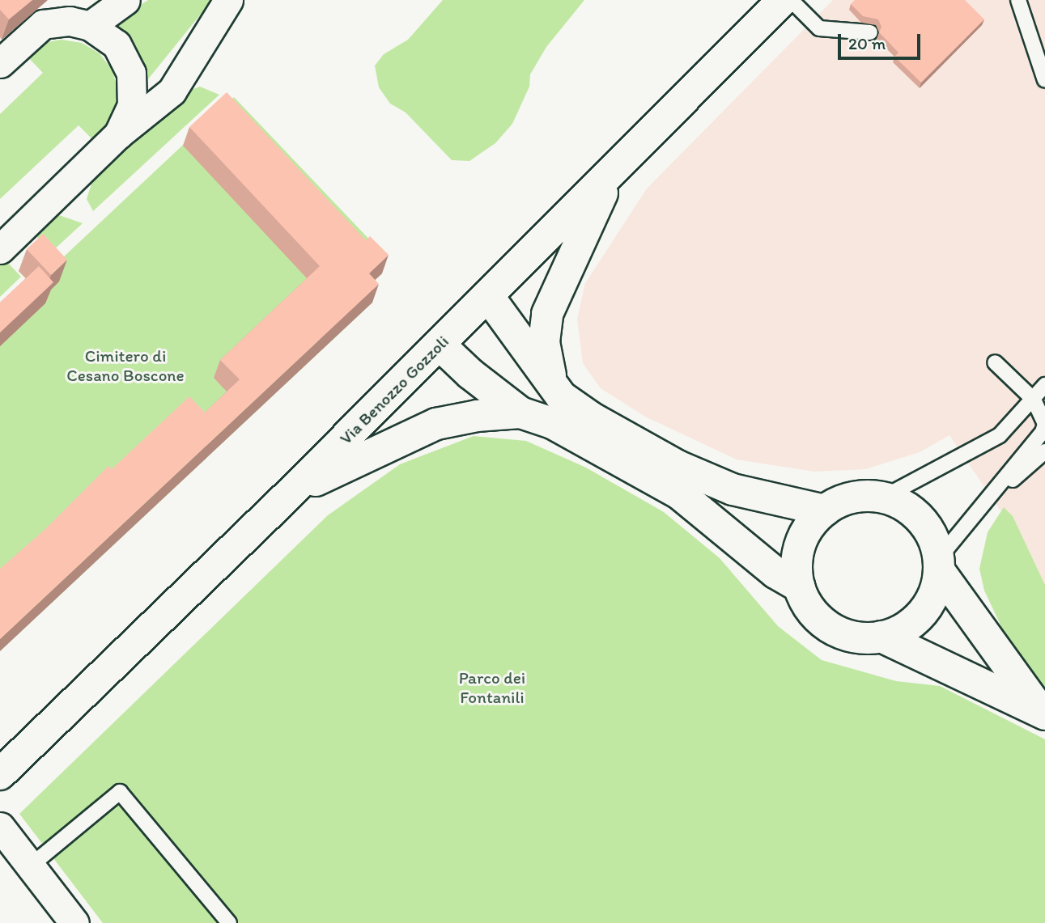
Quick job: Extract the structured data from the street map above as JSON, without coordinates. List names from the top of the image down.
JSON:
{
  "streets": {
    "street": ["Via Benozzo Gozzoli"]
  },
  "parks": ["Cimitero di Cesano Boscone", "Parco dei Fontanili"],
  "scale_bar": "20 m"
}
